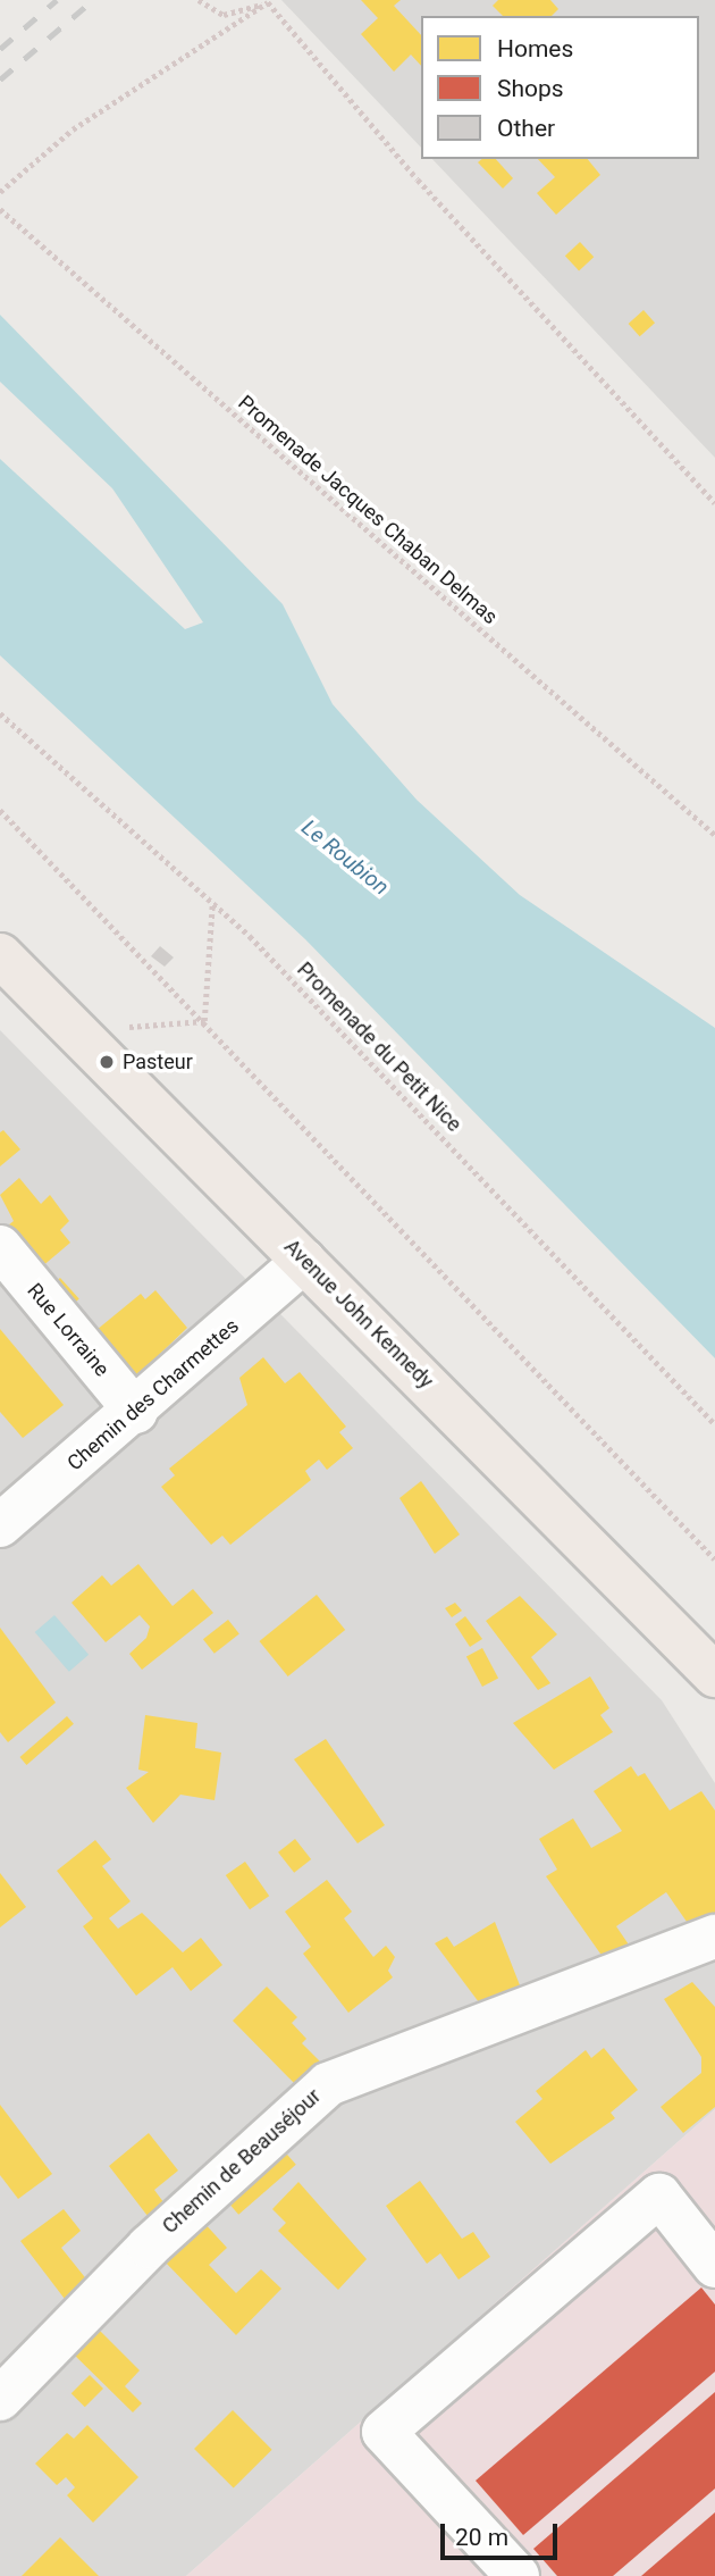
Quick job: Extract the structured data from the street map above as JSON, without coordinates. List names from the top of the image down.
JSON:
{
  "streets": {
    "main road": ["Avenue John Kennedy"],
    "street": ["Rue Lorraine", "Chemin des Charmettes", "Chemin de Beauséjour"],
    "path": ["Promenade Jacques Chaban Delmas", "Promenade du Petit Nice"]
  },
  "crossings": [
    ["Avenue John Kennedy", "Chemin des Charmettes"],
    ["Rue Lorraine", "Chemin des Charmettes"]
  ],
  "water": ["Le Roubion"],
  "places": ["Pasteur"],
  "legend": ["Homes", "Shops", "Other"],
  "scale_bar": "20 m"
}
